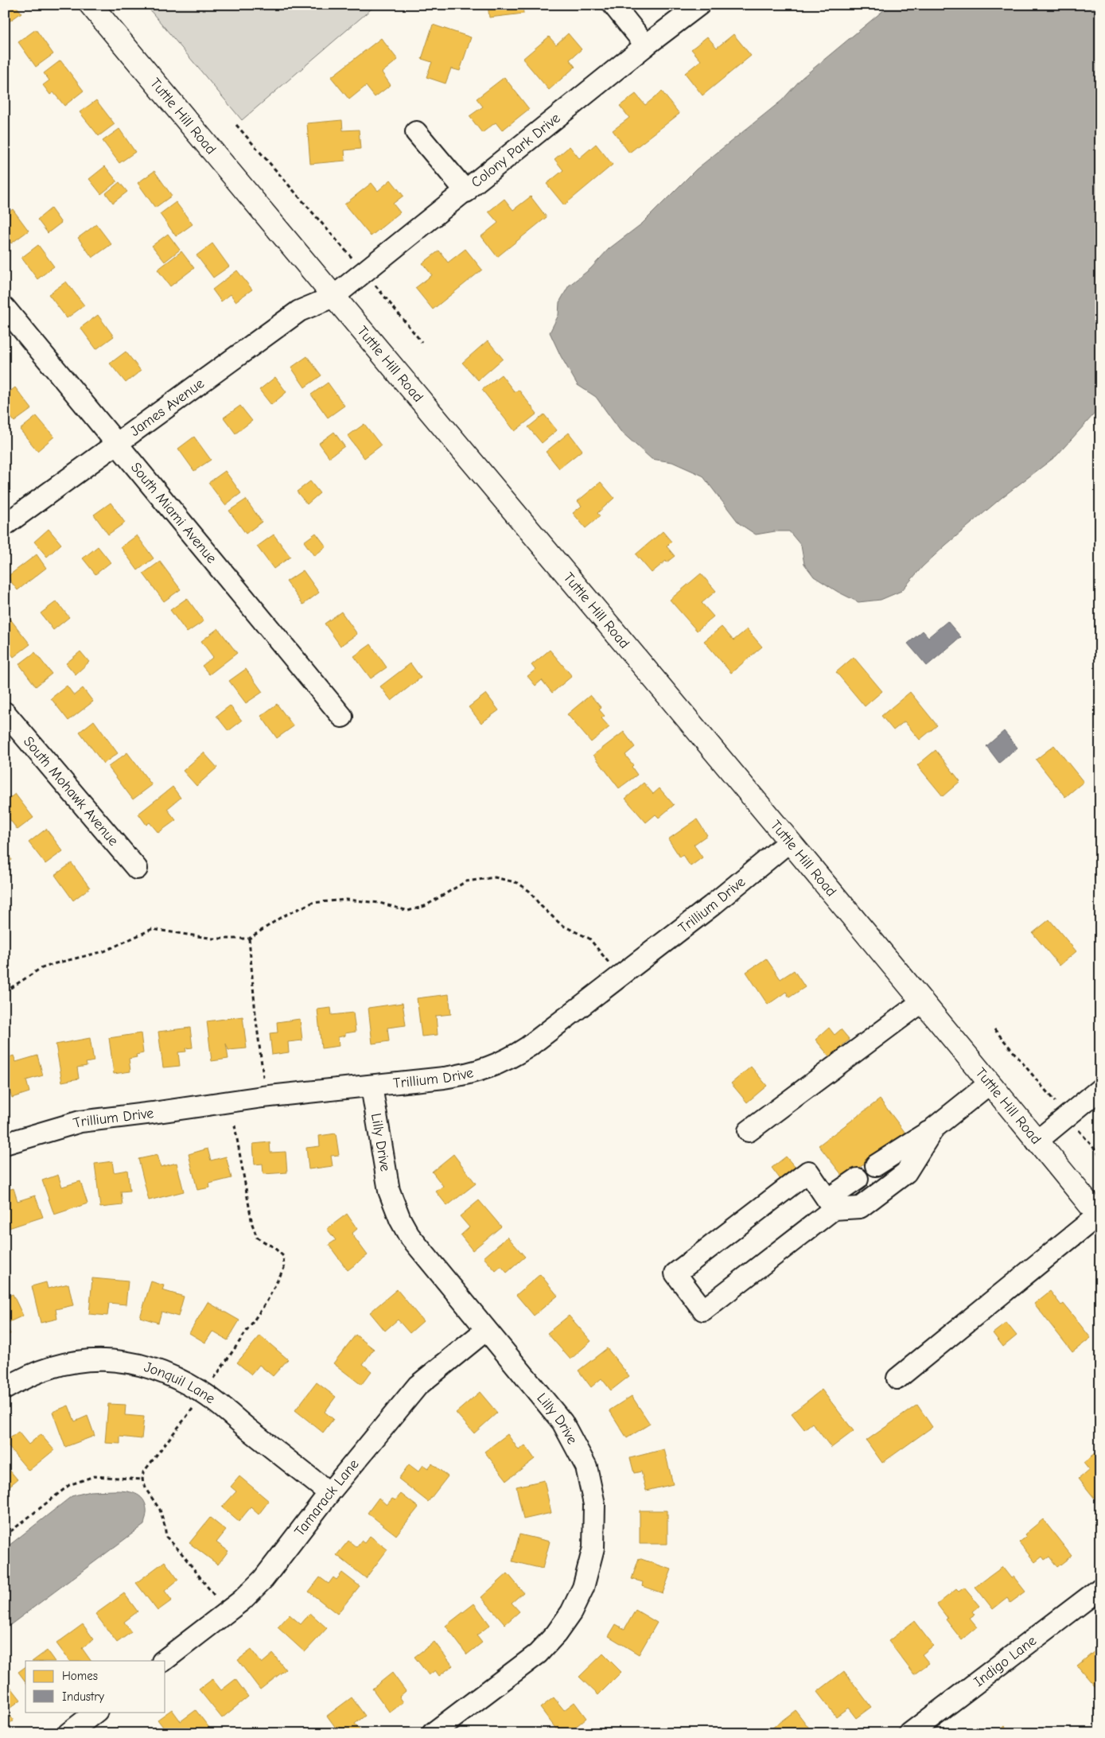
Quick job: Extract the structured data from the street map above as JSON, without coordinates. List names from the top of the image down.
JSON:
{
  "streets": {
    "main road": ["Tuttle Hill Road"],
    "street": [
      "Colony Park Drive",
      "James Avenue",
      "South Miami Avenue",
      "South Mohawk Avenue",
      "Trillium Drive",
      "Lilly Drive",
      "Jonquil Lane",
      "Tamarack Lane",
      "Indigo Lane"
    ]
  },
  "crossings": [
    ["Tuttle Hill Road", "Colony Park Drive"],
    ["Tuttle Hill Road", "James Avenue"],
    ["Tuttle Hill Road", "Trillium Drive"],
    ["Colony Park Drive", "James Avenue"],
    ["James Avenue", "South Miami Avenue"],
    ["Trillium Drive", "Lilly Drive"],
    ["Lilly Drive", "Tamarack Lane"],
    ["Jonquil Lane", "Tamarack Lane"]
  ],
  "legend": ["Homes", "Industry"]
}
